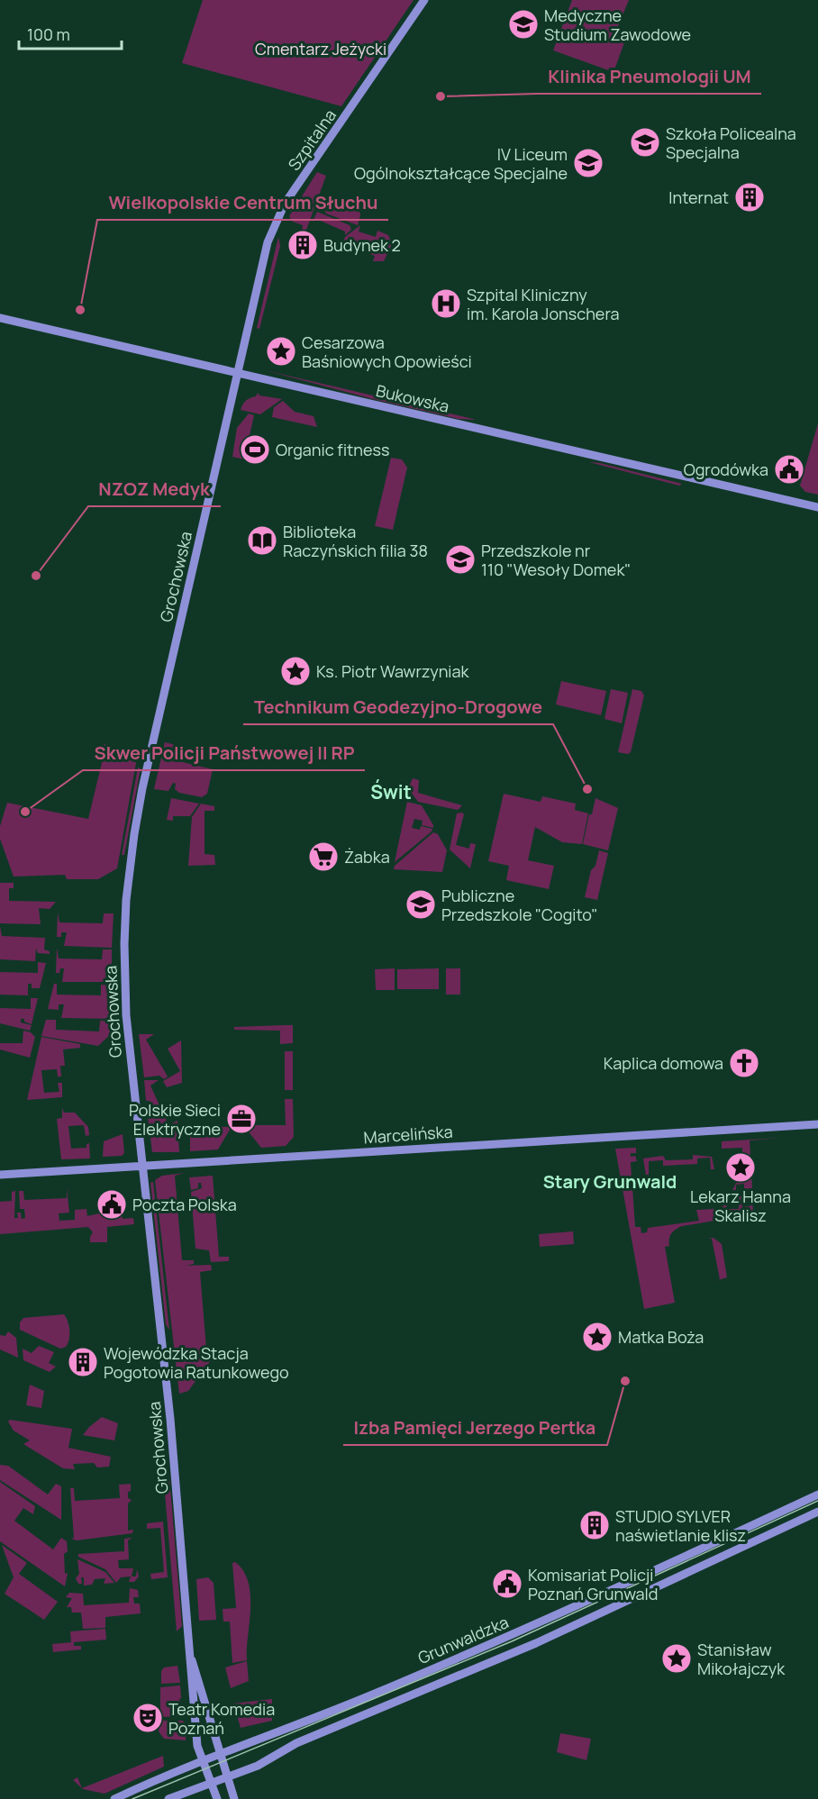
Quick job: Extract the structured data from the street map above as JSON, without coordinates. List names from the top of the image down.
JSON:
{
  "streets": {
    "street": [
      "Szpitalna",
      "Bukowska",
      "Grochowska",
      "Marcelińska",
      "Grunwaldzka"
    ]
  },
  "crossings": [
    ["Szpitalna", "Bukowska"],
    ["Szpitalna", "Grochowska"],
    ["Bukowska", "Grochowska"],
    ["Grochowska", "Marcelińska"],
    ["Grochowska", "Grunwaldzka"]
  ],
  "districts": ["Świt", "Stary Grunwald"],
  "parks": ["Cmentarz Jeżycki"],
  "places": {
    "school or university": [
      "Medyczne Studium Zawodowe",
      "Szkoła Policealna Specjalna",
      "IV Liceum Ogólnokształcące Specjalne",
      "Przedszkole nr 110 \"Wesoły Domek\"",
      "Publiczne Przedszkole \"Cogito\""
    ],
    "other": [
      "Klinika Pneumologii UM",
      "Wielkopolskie Centrum Słuchu",
      "NZOZ Medyk",
      "Technikum Geodezyjno-Drogowe",
      "Skwer Policji Państwowej II RP",
      "Izba Pamięci Jerzego Pertka"
    ],
    "building": [
      "Internat",
      "Budynek 2",
      "Wojewódzka Stacja Pogotowia Ratunkowego",
      "STUDIO SYLVER naświetlanie klisz"
    ],
    "hospital": ["Szpital Kliniczny im. Karola Jonschera"],
    "place": [
      "Cesarzowa Baśniowych Opowieści",
      "Ks. Piotr Wawrzyniak",
      "Lekarz Hanna Skalisz",
      "Matka Boża",
      "Stanisław Mikołajczyk"
    ],
    "sports": ["Organic fitness"],
    "public building": ["Ogrodówka", "Poczta Polska", "Komisariat Policji Poznań Grunwald"],
    "library": ["Biblioteka Raczyńskich filia 38"],
    "supermarket": ["Żabka"],
    "church": ["Kaplica domowa"],
    "office": ["Polskie Sieci Elektryczne"],
    "theatre": ["Teatr Komedia Poznań"]
  },
  "scale_bar": "100 m"
}
